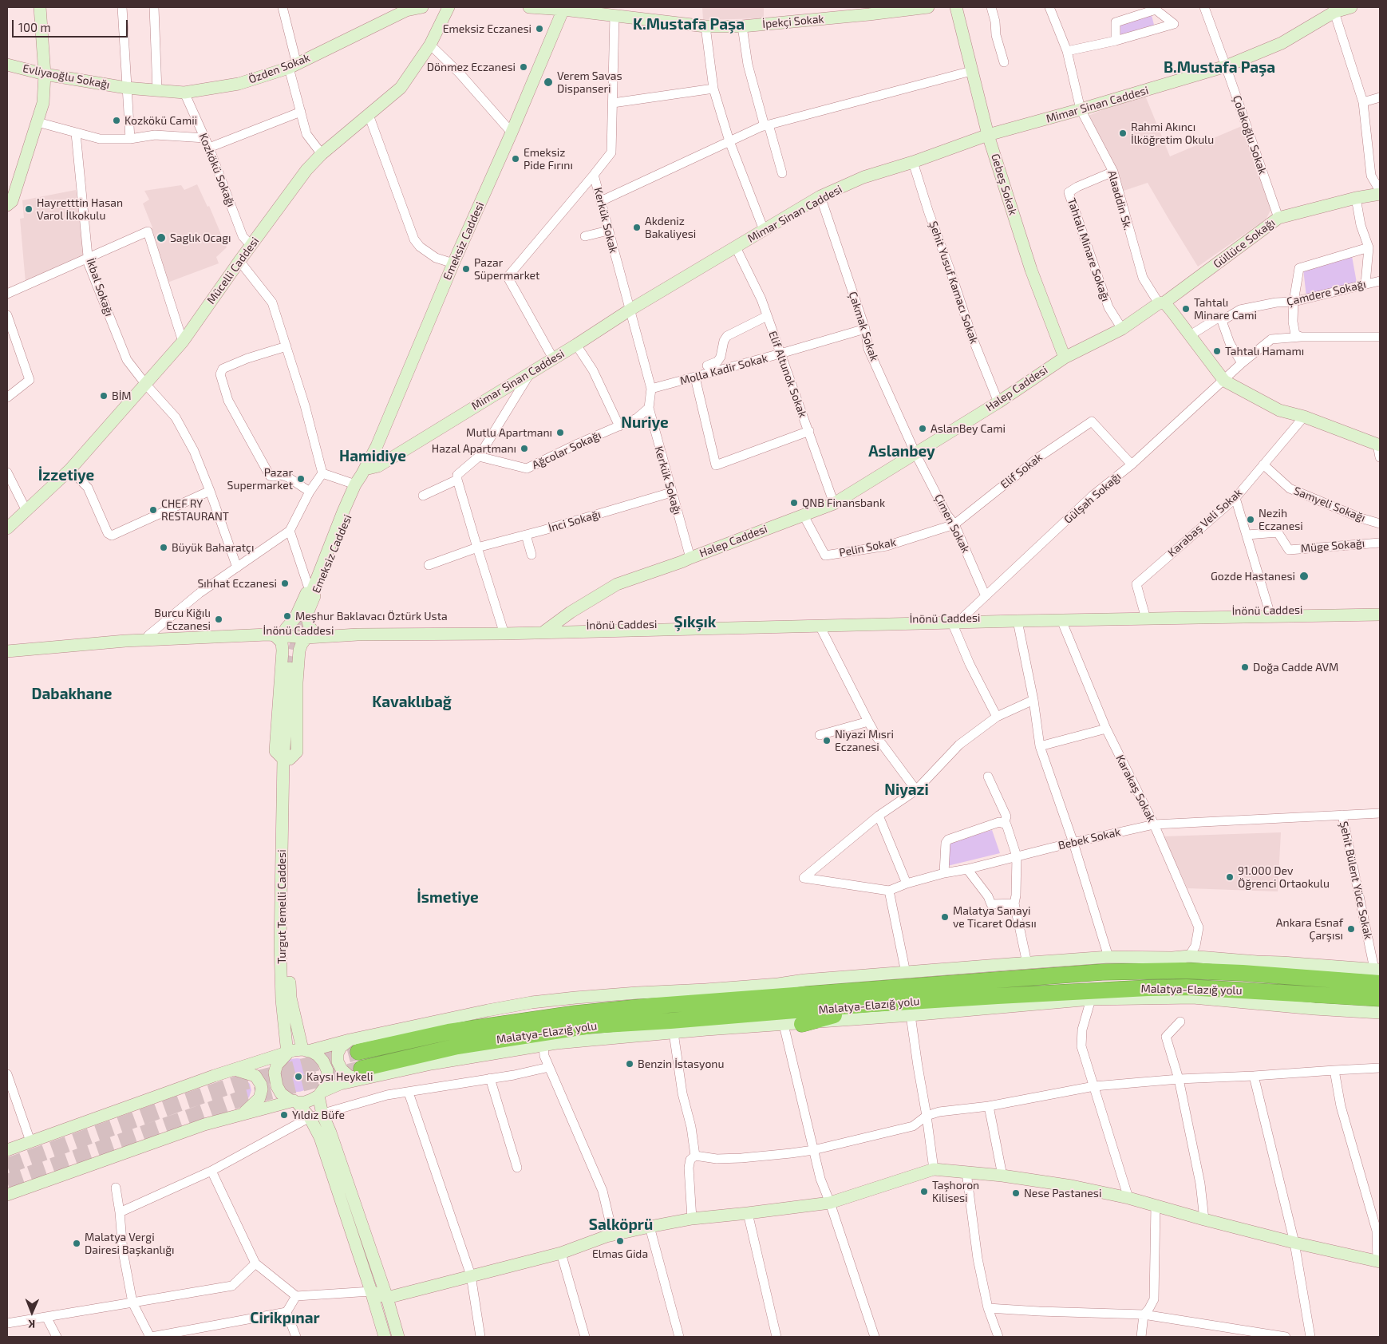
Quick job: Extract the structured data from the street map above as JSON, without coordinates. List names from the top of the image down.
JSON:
{
  "streets": {
    "highway": ["Malatya-Elazığ yolu"],
    "main road": [
      "İpekçi Sokak",
      "Özden Sokak",
      "Evliyaoğlu Sokağı",
      "Mimar Sinan Caddesi",
      "Gebeş Sokak",
      "Emeksiz Caddesi",
      "Güllüce Sokağı",
      "Mücelli Caddesi",
      "Halep Caddesi",
      "İnönü Caddesi",
      "Turgut Temelli Caddesi"
    ],
    "street": [
      "Çolakoğlu Sokak",
      "Kozkökü Sokağı",
      "Alaaddin Sk.",
      "Kerkük Sokak",
      "Tahtalı Minare Sokağı",
      "Şehit Yusuf Kamacı Sokak",
      "İkbal Sokağı",
      "Çamdere Sokağı",
      "Çakmak Sokak",
      "Molla Kadir Sokak",
      "Elif Altunok Sokak",
      "Ağcolar Sokağı",
      "Elif Sokak",
      "Kerkük Sokağı",
      "Gülşah Sokağı",
      "Samyeli Sokağı",
      "İnci Sokağı",
      "Karabaş Veli Sokak",
      "Çimen Sokak",
      "Müge Sokağı",
      "Pelin Sokak",
      "Karakaş Sokak",
      "Bebek Sokak",
      "Şehit Bülent Yüce Sokak"
    ]
  },
  "crossings": [
    ["İpekçi Sokak", "Kerkük Sokak"],
    ["İpekçi Sokak", "Emeksiz Caddesi"],
    ["Özden Sokak", "Evliyaoğlu Sokağı"],
    ["Özden Sokak", "Kozkökü Sokağı"],
    ["Mimar Sinan Caddesi", "Çolakoğlu Sokak"],
    ["Mimar Sinan Caddesi", "Gebeş Sokak"],
    ["Mimar Sinan Caddesi", "Alaaddin Sk."],
    ["Mimar Sinan Caddesi", "Kerkük Sokak"],
    ["Mimar Sinan Caddesi", "Emeksiz Caddesi"],
    ["Mimar Sinan Caddesi", "Şehit Yusuf Kamacı Sokak"],
    ["Mimar Sinan Caddesi", "Çakmak Sokak"],
    ["Mimar Sinan Caddesi", "Elif Altunok Sokak"],
    ["Mimar Sinan Caddesi", "Kerkük Sokağı"],
    ["Çolakoğlu Sokak", "Güllüce Sokağı"],
    ["Kozkökü Sokağı", "Mücelli Caddesi"],
    ["Gebeş Sokak", "Halep Caddesi"],
    ["Alaaddin Sk.", "Güllüce Sokağı"],
    ["Alaaddin Sk.", "Tahtalı Minare Sokağı"],
    ["Alaaddin Sk.", "Halep Caddesi"],
    ["Kerkük Sokak", "Kerkük Sokağı"],
    ["Emeksiz Caddesi", "İnönü Caddesi"],
    ["Emeksiz Caddesi", "Turgut Temelli Caddesi"],
    ["Güllüce Sokağı", "Halep Caddesi"],
    ["Tahtalı Minare Sokağı", "Halep Caddesi"],
    ["Mücelli Caddesi", "İkbal Sokağı"],
    ["Şehit Yusuf Kamacı Sokak", "Halep Caddesi"],
    ["Çakmak Sokak", "Molla Kadir Sokak"],
    ["Çakmak Sokak", "Halep Caddesi"],
    ["Çakmak Sokak", "Çimen Sokak"],
    ["Molla Kadir Sokak", "Elif Altunok Sokak"],
    ["Molla Kadir Sokak", "Kerkük Sokağı"],
    ["Elif Altunok Sokak", "Halep Caddesi"],
    ["Halep Caddesi", "Kerkük Sokağı"],
    ["Halep Caddesi", "Çimen Sokak"],
    ["Halep Caddesi", "Pelin Sokak"],
    ["Halep Caddesi", "İnönü Caddesi"],
    ["Ağcolar Sokağı", "Kerkük Sokağı"],
    ["Elif Sokak", "Gülşah Sokağı"],
    ["Elif Sokak", "Çimen Sokak"],
    ["Elif Sokak", "Pelin Sokak"],
    ["Kerkük Sokağı", "İnci Sokağı"],
    ["Gülşah Sokağı", "Çimen Sokak"],
    ["Gülşah Sokağı", "İnönü Caddesi"],
    ["Samyeli Sokağı", "Karabaş Veli Sokak"],
    ["Karabaş Veli Sokak", "İnönü Caddesi"],
    ["Çimen Sokak", "Pelin Sokak"],
    ["İnönü Caddesi", "Karakaş Sokak"],
    ["İnönü Caddesi", "Turgut Temelli Caddesi"],
    ["Karakaş Sokak", "Bebek Sokak"],
    ["Bebek Sokak", "Şehit Bülent Yüce Sokak"]
  ],
  "districts": [
    "K.Mustafa Paşa",
    "B.Mustafa Paşa",
    "Nuriye",
    "Aslanbey",
    "Hamidiye",
    "İzzetiye",
    "Şıkşık",
    "Dabakhane",
    "Kavaklıbağ",
    "Niyazi",
    "İsmetiye",
    "Salköprü",
    "Cirikpınar"
  ],
  "places": [
    "Emeksiz Eczanesi",
    "Dönmez Eczanesi",
    "Verem Savas Dispanseri",
    "Kozkökü Camii",
    "Rahmi Akıncı İlköğretim Okulu",
    "Emeksiz Pide Fırını",
    "Hayretttin Hasan Varol İlkokulu",
    "Akdeniz Bakaliyesi",
    "Saglık Ocagı",
    "Pazar Süpermarket",
    "Tahtalı Minare Cami",
    "Tahtalı Hamamı",
    "BİM",
    "AslanBey Cami",
    "Mutlu Apartmanı",
    "Hazal Apartmanı",
    "Pazar Supermarket",
    "QNB Finansbank",
    "CHEF RY RESTAURANT",
    "Nezih Eczanesi",
    "Büyük Baharatçı",
    "Gozde Hastanesi",
    "Sıhhat Eczanesi",
    "Meşhur Baklavacı Öztürk Usta",
    "Burcu Kiğılı Eczanesi",
    "Doğa Cadde AVM",
    "Niyazi Mısri Eczanesi",
    "91.000 Dev Öğrenci Ortaokulu",
    "Malatya Sanayi ve Ticaret Odasıı",
    "Ankara Esnaf Çarşısı",
    "Benzin İstasyonu",
    "Kaysı Heykeli",
    "Yıldız Büfe",
    "Taşhoron Kilisesi",
    "Nese Pastanesi",
    "Elmas Gida",
    "Malatya Vergi Dairesi Başkanlığı"
  ],
  "scale_bar": "100 m",
  "north": "bottom"
}
